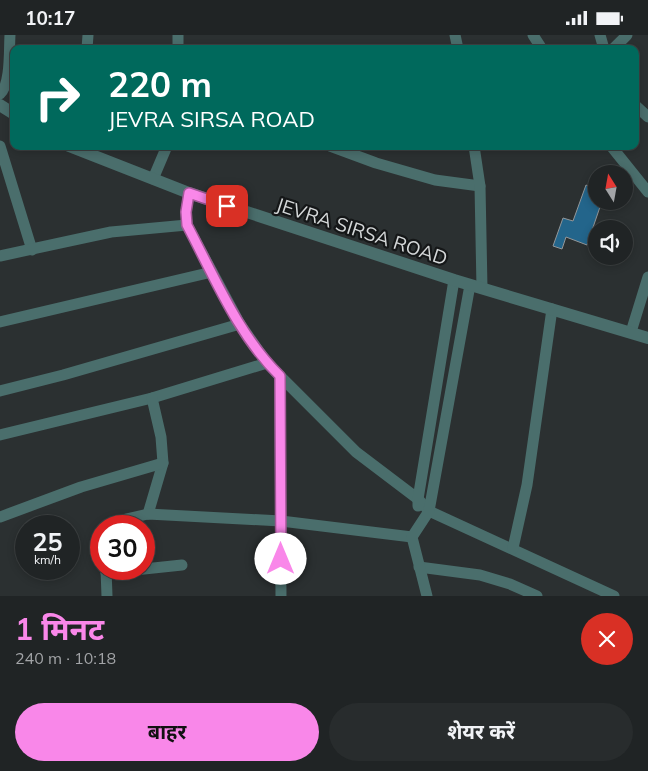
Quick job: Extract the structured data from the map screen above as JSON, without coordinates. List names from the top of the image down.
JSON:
{
  "streets": {
    "street": ["JEVRA SIRSA ROAD"]
  },
  "north": "top",
  "page": {
    "status": "10:17",
    "turn": ["220 m", "JEVRA SIRSA ROAD"],
    "speed": "25 km/h",
    "limit": "30",
    "heading": ["1 मिनट", "240 m · 10:18"],
    "buttons": ["बाहर", "शेयर करें"]
  }
}
